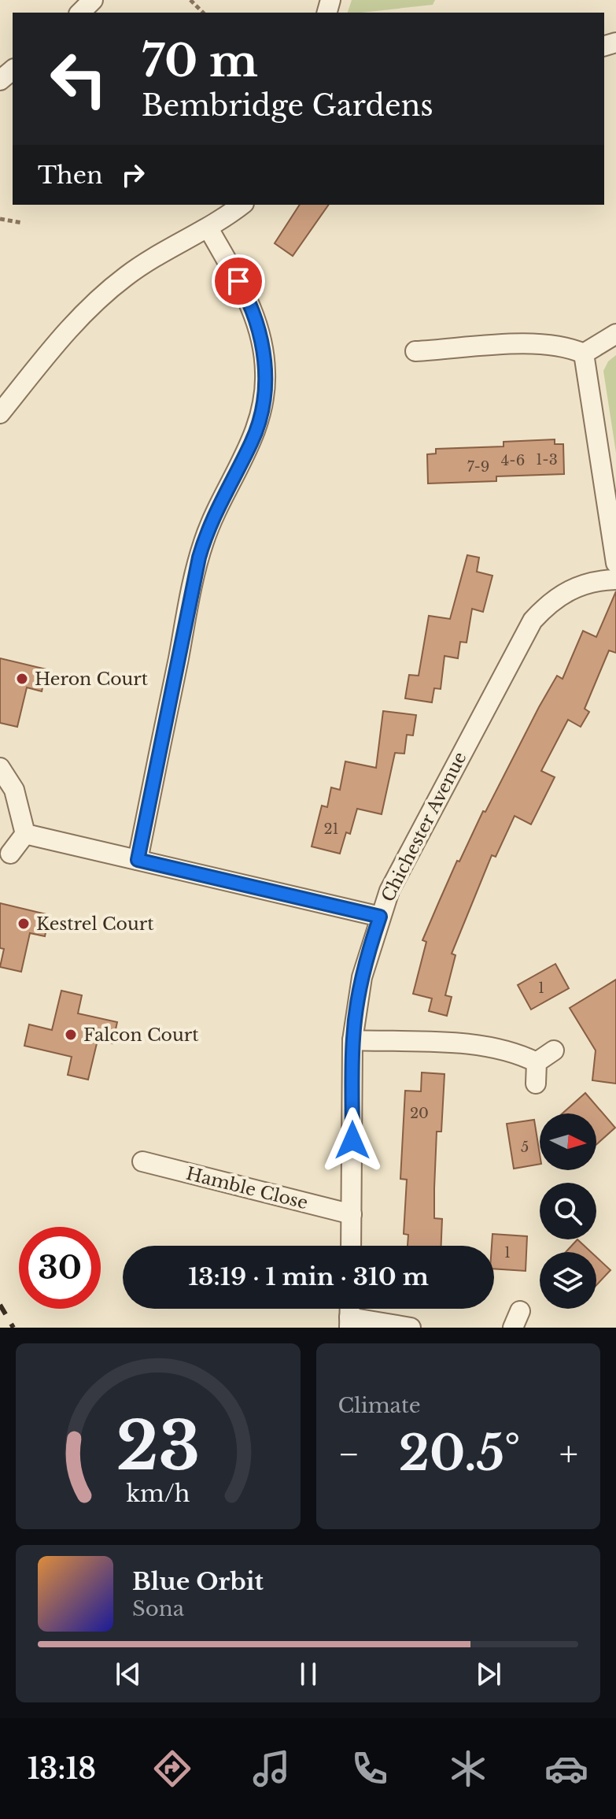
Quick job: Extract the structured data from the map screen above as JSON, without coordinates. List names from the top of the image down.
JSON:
{
  "streets": {
    "street": ["Chichester Avenue", "Hamble Close"]
  },
  "crossings": [
    ["Chichester Avenue", "Hamble Close"]
  ],
  "places": ["Heron Court", "Kestrel Court", "Falcon Court"],
  "house_numbers": [
    "1-3",
    "4-6",
    "7-9",
    "21",
    "1",
    "20",
    "5",
    "1"
  ],
  "north": "right",
  "page": {
    "turn": ["70 m", "Bembridge Gardens"],
    "then": "Then",
    "limit": "30",
    "trip": "13:19 · 1 min · 310 m",
    "tile": "Climate",
    "heat": ["−", "20.5°", "+"],
    "song": ["Blue Orbit", "Sona"],
    "tabs": "13:18",
    "gauge": ["23", "km/h"]
  }
}
